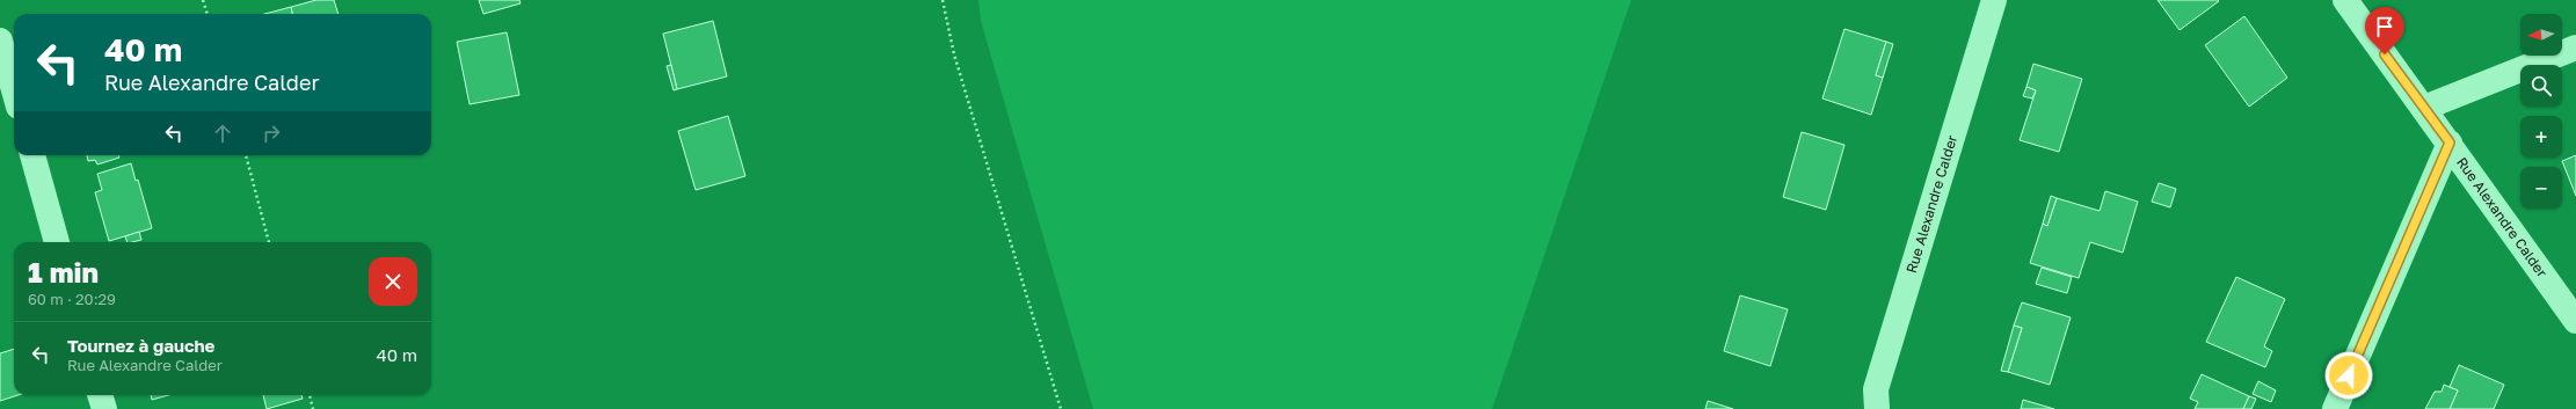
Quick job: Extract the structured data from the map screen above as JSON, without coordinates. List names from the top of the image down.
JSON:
{
  "streets": {
    "street": ["Rue Alexandre Calder"]
  },
  "north": "left",
  "page": {
    "map_buttons": ["+", "−"],
    "turn": ["40 m", "Rue Alexandre Calder"],
    "heading": ["1 min", "60 m · 20:29"],
    "list": [
      {
        "name": "Tournez à gauche",
        "note": "Rue Alexandre Calder",
        "value": "40 m"
      }
    ]
  }
}
